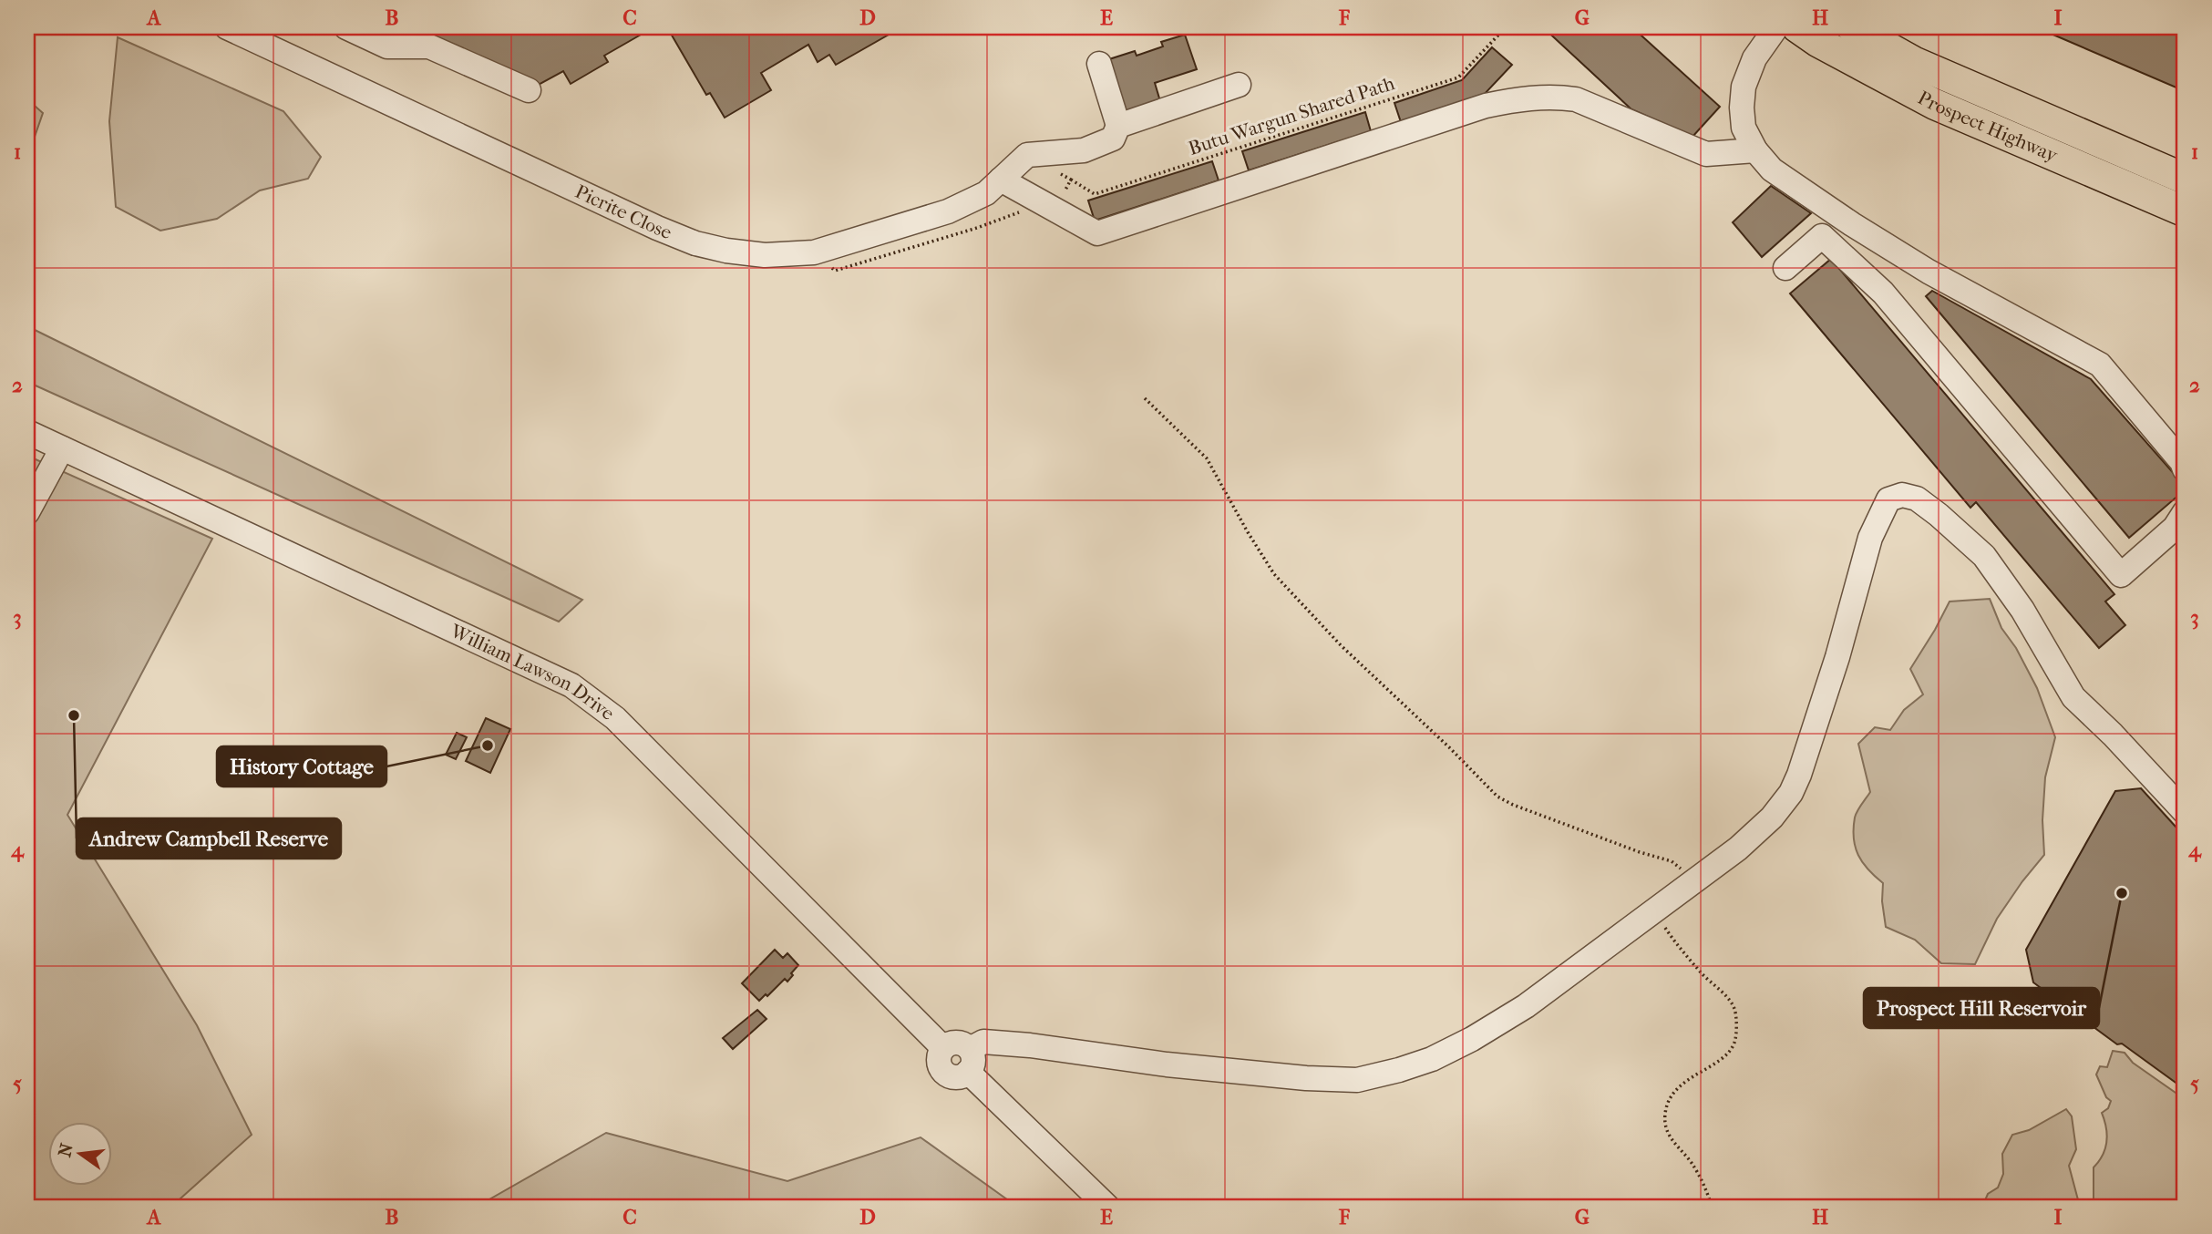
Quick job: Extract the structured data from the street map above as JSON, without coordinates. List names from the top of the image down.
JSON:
{
  "streets": {
    "main road": ["Prospect Highway"],
    "street": ["Picrite Close", "William Lawson Drive"],
    "path": ["Butu Wargun Shared Path"]
  },
  "places": ["Andrew Campbell Reserve", "History Cottage", "Prospect Hill Reservoir"],
  "north": "left",
  "grid": {
    "columns": [
      "A",
      "B",
      "C",
      "D",
      "E",
      "F",
      "G",
      "H",
      "I"
    ],
    "rows": [
      "1",
      "2",
      "3",
      "4",
      "5"
    ]
  }
}
